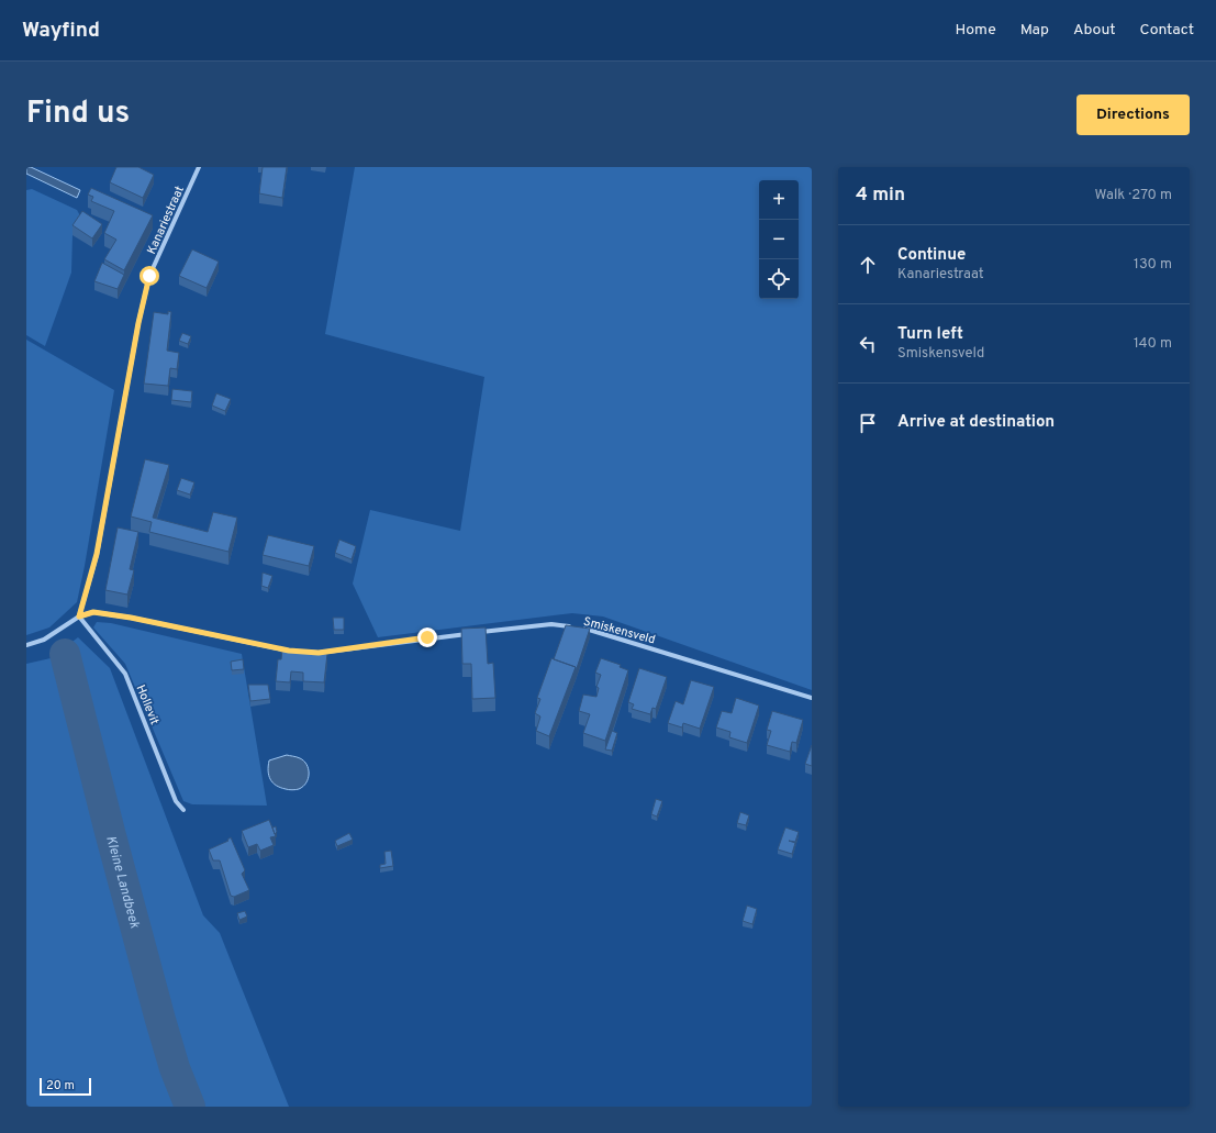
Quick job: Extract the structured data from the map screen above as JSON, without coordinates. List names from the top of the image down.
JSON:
{
  "streets": {
    "street": ["Kanariestraat", "Smiskensveld", "Hollevit"]
  },
  "crossings": [
    ["Kanariestraat", "Smiskensveld"],
    ["Kanariestraat", "Hollevit"],
    ["Smiskensveld", "Hollevit"]
  ],
  "water": ["Kleine Landbeek"],
  "scale_bar": "20 m",
  "page": {
    "header": "Wayfind",
    "nav": [
      "Home",
      "Map",
      "About",
      "Contact"
    ],
    "title": "Find us",
    "buttons": "Directions",
    "heading": ["4 min", "Walk · 270 m"],
    "map_buttons": ["+", "−"],
    "list": [
      ["Continue", "Kanariestraat", "130 m"],
      ["Turn left", "Smiskensveld", "140 m"],
      "Arrive at destination"
    ],
    "scale": "20 m"
  }
}
